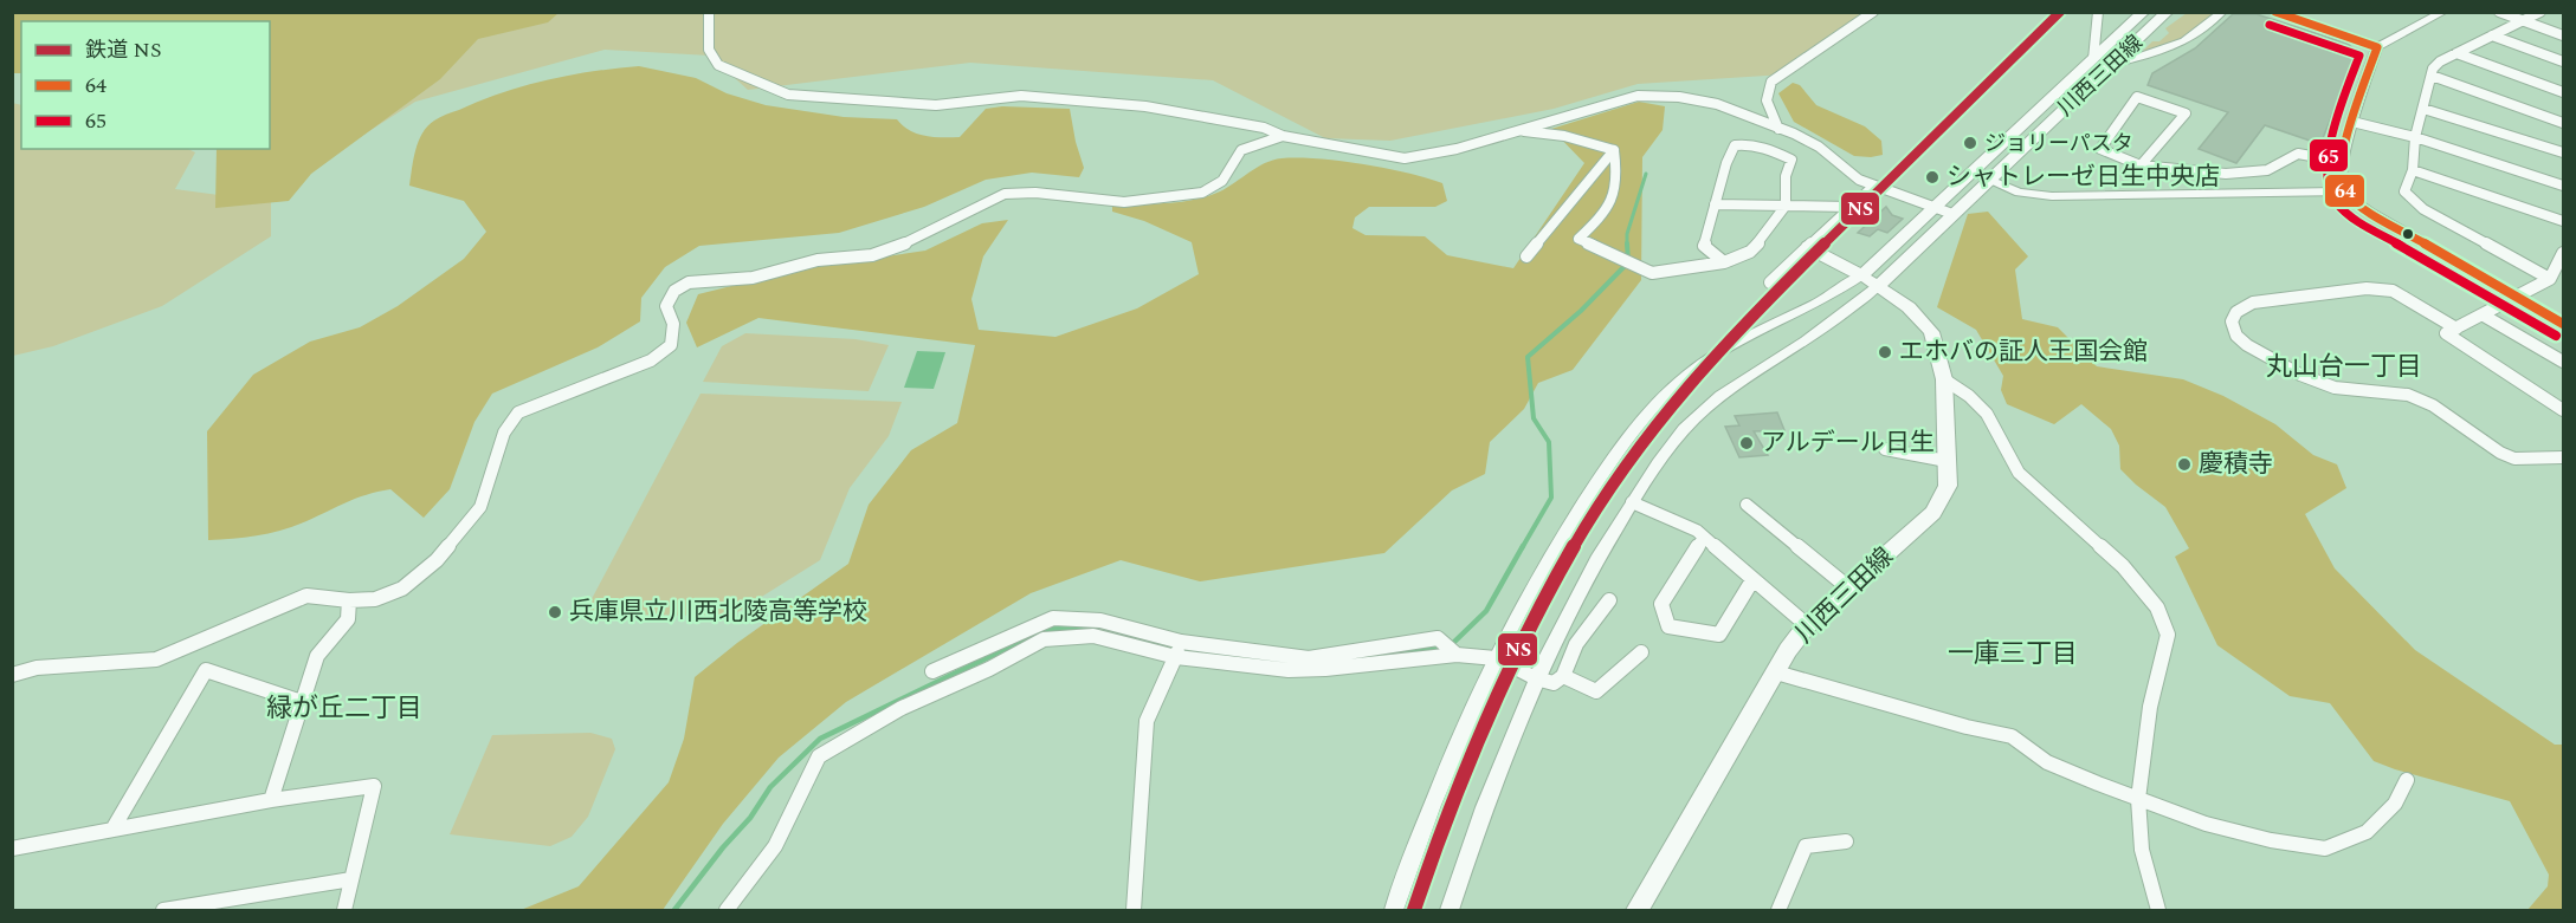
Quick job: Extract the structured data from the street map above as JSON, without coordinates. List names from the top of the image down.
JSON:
{
  "streets": {
    "main road": ["川西三田線"]
  },
  "districts": ["丸山台一丁目", "一庫三丁目", "緑が丘二丁目"],
  "places": [
    "ジョリーパスタ",
    "シャトレーゼ日生中央店",
    "エホバの証人王国会館",
    "アルデール日生",
    "慶積寺",
    "兵庫県立川西北陵高等学校"
  ],
  "lines": ["rail line NS", "transit line 64", "transit line 65"],
  "legend": ["鉄道 NS", "64", "65"]
}
